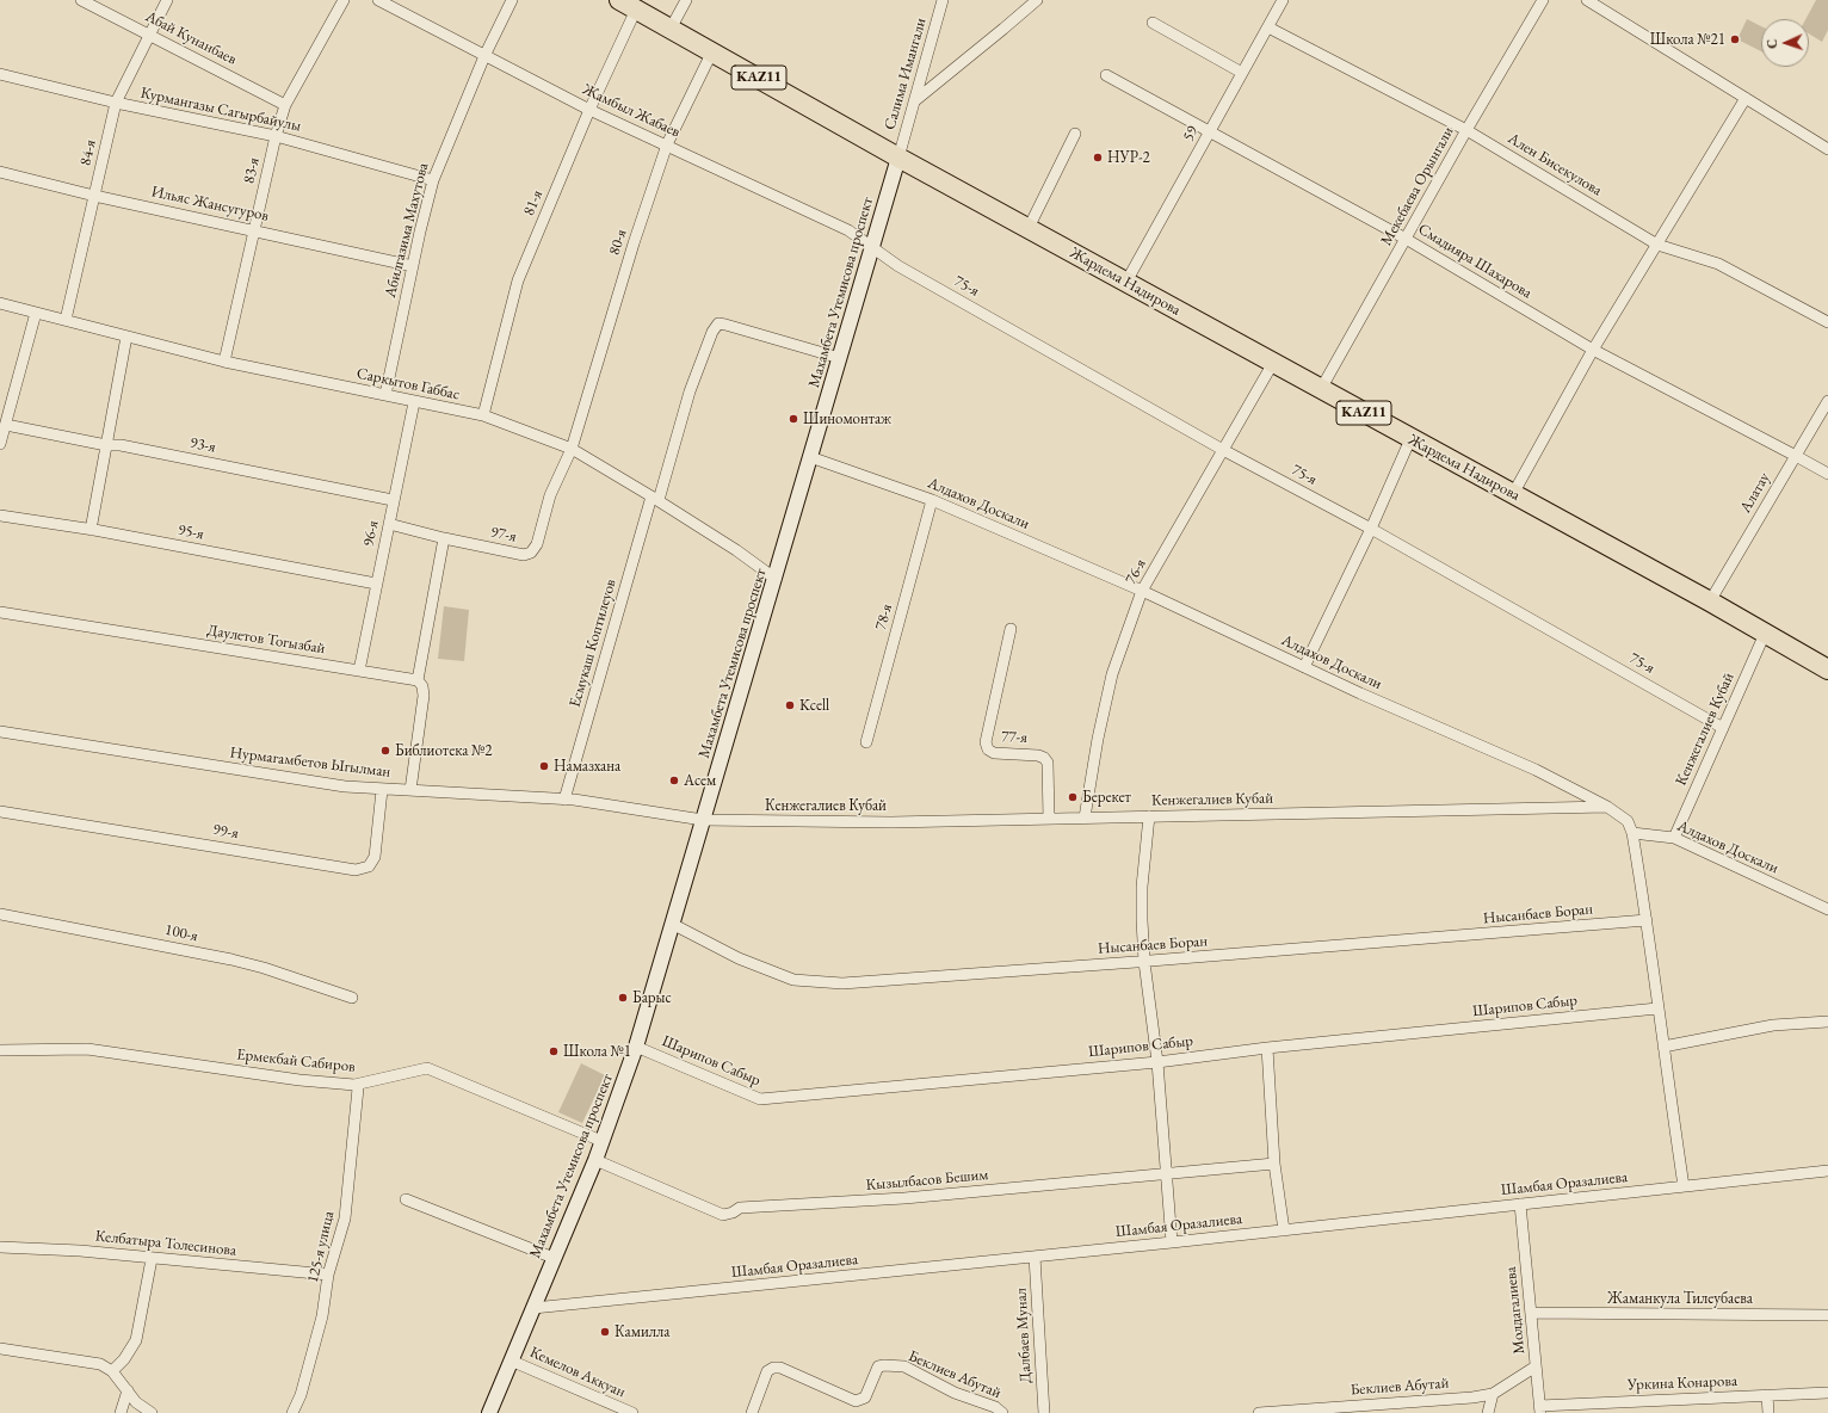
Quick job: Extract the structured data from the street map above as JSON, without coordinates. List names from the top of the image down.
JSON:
{
  "streets": {
    "highway": ["KAZ11", "Жардема Надирова"],
    "street": [
      "Абай Кунанбаев",
      "Салима Имангали",
      "Курмангазы Сагырбайулы",
      "Жамбыл Жабаев",
      "59",
      "84-я",
      "Ален Бисекулова",
      "83-я",
      "Мекебаева Орынгали",
      "81-я",
      "Ильяс Жансугуров",
      "Абилгазима Махутова",
      "80-я",
      "Смадияра Шахарова",
      "75-я",
      "Махамбета Утемисова проспект",
      "Саркытов Габбас",
      "93-я",
      "Алатау",
      "Алдахов Доскали",
      "95-я",
      "96-я",
      "97-я",
      "76-я",
      "78-я",
      "Даулетов Тогызбай",
      "Есмукаш Коптилеуов",
      "Кенжегалиев Кубай",
      "77-я",
      "Нурмагамбетов Ыгылман",
      "99-я",
      "Нысанбаев Боран",
      "100-я",
      "Шарипов Сабыр",
      "Ермекбай Сабиров",
      "Кызылбасов Бешим",
      "Шамбая Оразалиева",
      "Келбатыра Толесинова",
      "125-я улица",
      "Жаманкула Тилеубаева",
      "Молдагалиева",
      "Далбаев Мунал",
      "Кемелов Аккуан",
      "Беклиев Абутай",
      "Уркина Конарова"
    ]
  },
  "crossings": [
    ["Абай Кунанбаев", "84-я"],
    ["Абай Кунанбаев", "83-я"],
    ["Салима Имангали", "KAZ11"],
    ["Салима Имангали", "Жардема Надирова"],
    ["Салима Имангали", "Махамбета Утемисова проспект"],
    ["KAZ11", "81-я"],
    ["KAZ11", "80-я"],
    ["KAZ11", "Жардема Надирова"],
    ["KAZ11", "Махамбета Утемисова проспект"],
    ["Курмангазы Сагырбайулы", "84-я"],
    ["Курмангазы Сагырбайулы", "83-я"],
    ["Курмангазы Сагырбайулы", "Абилгазима Махутова"],
    ["Жамбыл Жабаев", "81-я"],
    ["Жамбыл Жабаев", "Абилгазима Махутова"],
    ["Жамбыл Жабаев", "80-я"],
    ["Жамбыл Жабаев", "75-я"],
    ["Жамбыл Жабаев", "Махамбета Утемисова проспект"],
    ["59", "Ален Бисекулова"],
    ["59", "Смадияра Шахарова"],
    ["59", "Жардема Надирова"],
    ["84-я", "Ильяс Жансугуров"],
    ["84-я", "Саркытов Габбас"],
    ["Ален Бисекулова", "Мекебаева Орынгали"],
    ["83-я", "Ильяс Жансугуров"],
    ["83-я", "Саркытов Габбас"],
    ["Мекебаева Орынгали", "Смадияра Шахарова"],
    ["Мекебаева Орынгали", "Жардема Надирова"],
    ["81-я", "Саркытов Габбас"],
    ["Ильяс Жансугуров", "Абилгазима Махутова"],
    ["Абилгазима Махутова", "Саркытов Габбас"],
    ["80-я", "Саркытов Габбас"],
    ["80-я", "97-я"],
    ["Смадияра Шахарова", "Алатау"],
    ["Жардема Надирова", "Махамбета Утемисова проспект"],
    ["Жардема Надирова", "Алатау"],
    ["Жардема Надирова", "76-я"],
    ["Жардема Надирова", "Кенжегалиев Кубай"],
    ["75-я", "Махамбета Утемисова проспект"],
    ["75-я", "76-я"],
    ["75-я", "Кенжегалиев Кубай"],
    ["Махамбета Утемисова проспект", "Саркытов Габбас"],
    ["Махамбета Утемисова проспект", "Алдахов Доскали"],
    ["Махамбета Утемисова проспект", "Есмукаш Коптилеуов"],
    ["Махамбета Утемисова проспект", "Кенжегалиев Кубай"],
    ["Махамбета Утемисова проспект", "Нурмагамбетов Ыгылман"],
    ["Махамбета Утемисова проспект", "Нысанбаев Боран"],
    ["Махамбета Утемисова проспект", "Шарипов Сабыр"],
    ["Махамбета Утемисова проспект", "Ермекбай Сабиров"],
    ["Махамбета Утемисова проспект", "Кызылбасов Бешим"],
    ["Махамбета Утемисова проспект", "Шамбая Оразалиева"],
    ["Махамбета Утемисова проспект", "Кемелов Аккуан"],
    ["Саркытов Габбас", "96-я"],
    ["Саркытов Габбас", "97-я"],
    ["Саркытов Габбас", "Есмукаш Коптилеуов"],
    ["93-я", "96-я"],
    ["Алдахов Доскали", "76-я"],
    ["Алдахов Доскали", "78-я"],
    ["Алдахов Доскали", "Кенжегалиев Кубай"],
    ["95-я", "96-я"],
    ["96-я", "97-я"],
    ["96-я", "Даулетов Тогызбай"],
    ["76-я", "Кенжегалиев Кубай"],
    ["Есмукаш Коптилеуов", "Нурмагамбетов Ыгылман"],
    ["Кенжегалиев Кубай", "77-я"],
    ["Кенжегалиев Кубай", "Нурмагамбетов Ыгылман"],
    ["Нурмагамбетов Ыгылман", "99-я"],
    ["Ермекбай Сабиров", "125-я улица"],
    ["Шамбая Оразалиева", "Молдагалиева"],
    ["Шамбая Оразалиева", "Далбаев Мунал"],
    ["Келбатыра Толесинова", "125-я улица"],
    ["Жаманкула Тилеубаева", "Молдагалиева"],
    ["Молдагалиева", "Беклиев Абутай"],
    ["Молдагалиева", "Уркина Конарова"]
  ],
  "places": [
    "Школа №21",
    "НУР-2",
    "Шиномонтаж",
    "Kcell",
    "Библиотека №2",
    "Намазхана",
    "Асем",
    "Берекет",
    "Барыс",
    "Школа №1",
    "Камилла"
  ],
  "north": "left"
}
